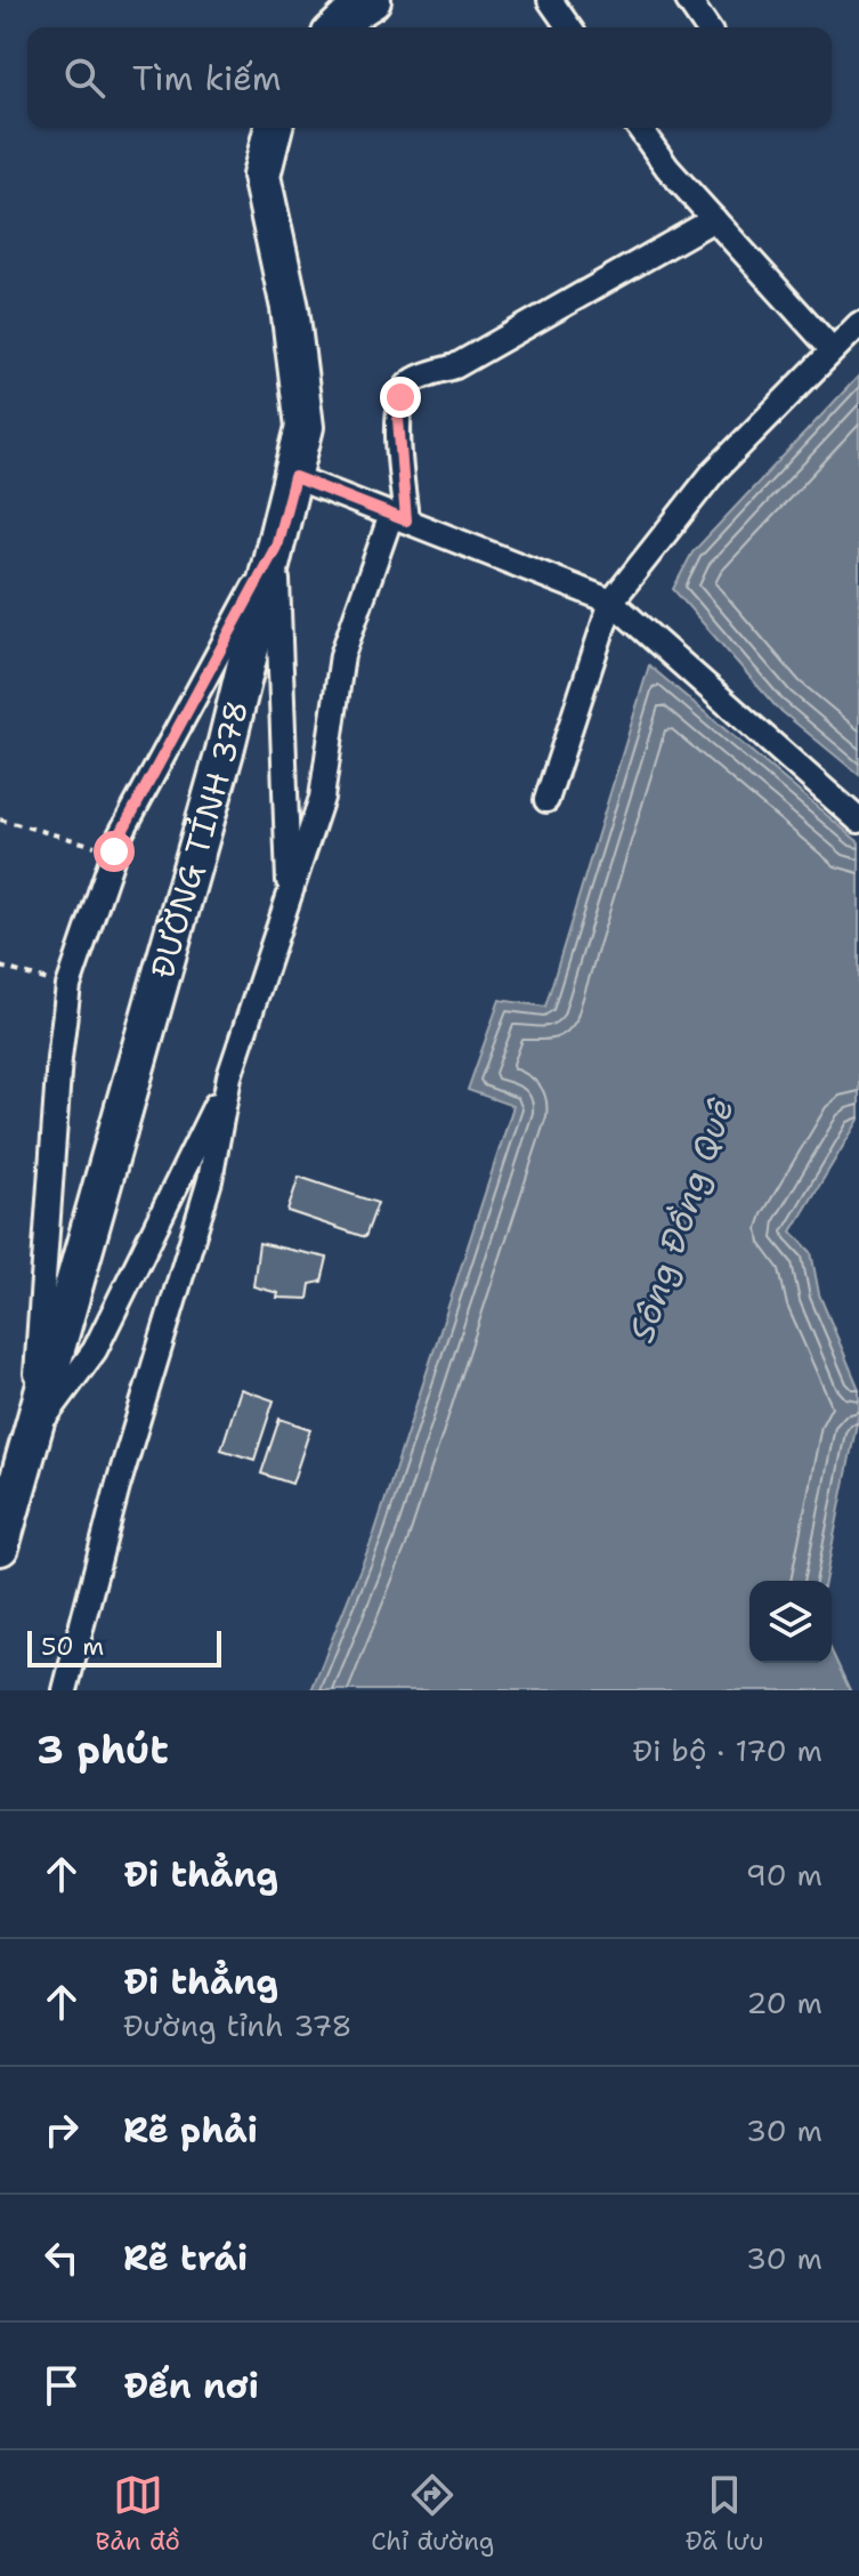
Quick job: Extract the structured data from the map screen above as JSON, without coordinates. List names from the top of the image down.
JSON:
{
  "streets": {
    "main road": ["ĐƯỜNG TỈNH 378"]
  },
  "water": ["Sông Đồng Quê"],
  "scale_bar": "50 m",
  "page": {
    "search": "Tìm kiếm",
    "scale": "50 m",
    "heading": ["3 phút", "Đi bộ · 170 m"],
    "list": [
      ["Đi thẳng", "90 m"],
      ["Đi thẳng", "Đường tỉnh 378", "20 m"],
      ["Rẽ phải", "30 m"],
      ["Rẽ trái", "30 m"],
      "Đến nơi"
    ],
    "nav": ["Bản đồ", "Chỉ đường", "Đã lưu"]
  }
}
